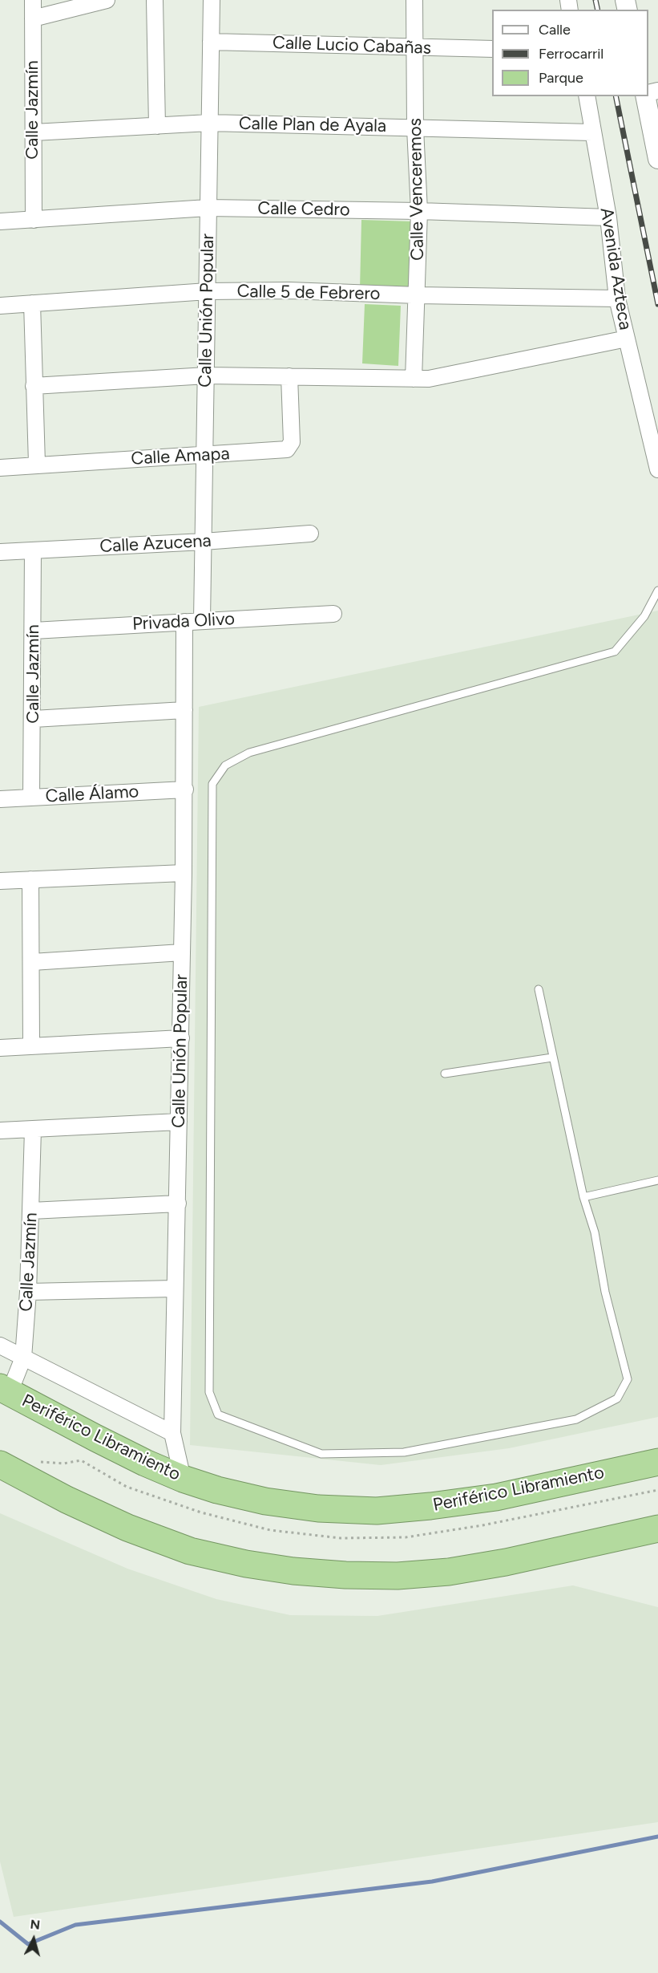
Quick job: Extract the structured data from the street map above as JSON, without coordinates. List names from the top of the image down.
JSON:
{
  "streets": {
    "highway": ["Periférico Libramiento"],
    "street": [
      "Calle Lucio Cabañas",
      "Calle Jazmín",
      "Calle Plan de Ayala",
      "Calle Venceremos",
      "Calle Cedro",
      "Avenida Azteca",
      "Calle 5 de Febrero",
      "Calle Unión Popular",
      "Calle Amapa",
      "Calle Azucena",
      "Privada Olivo",
      "Calle Álamo"
    ]
  },
  "crossings": [
    ["Calle Lucio Cabañas", "Calle Venceremos"],
    ["Calle Lucio Cabañas", "Calle Unión Popular"],
    ["Calle Jazmín", "Calle Plan de Ayala"],
    ["Calle Jazmín", "Calle Cedro"],
    ["Calle Jazmín", "Calle Azucena"],
    ["Calle Jazmín", "Privada Olivo"],
    ["Calle Jazmín", "Calle Álamo"],
    ["Calle Jazmín", "Periférico Libramiento"],
    ["Calle Plan de Ayala", "Calle Venceremos"],
    ["Calle Plan de Ayala", "Avenida Azteca"],
    ["Calle Plan de Ayala", "Calle Unión Popular"],
    ["Calle Venceremos", "Calle Cedro"],
    ["Calle Venceremos", "Calle 5 de Febrero"],
    ["Calle Cedro", "Avenida Azteca"],
    ["Calle Cedro", "Calle Unión Popular"],
    ["Avenida Azteca", "Calle 5 de Febrero"],
    ["Calle 5 de Febrero", "Calle Unión Popular"],
    ["Calle Unión Popular", "Calle Amapa"],
    ["Calle Unión Popular", "Calle Azucena"],
    ["Calle Unión Popular", "Privada Olivo"],
    ["Calle Unión Popular", "Calle Álamo"],
    ["Calle Unión Popular", "Periférico Libramiento"]
  ],
  "legend": ["Calle", "Ferrocarril", "Parque"],
  "north": "top"
}
